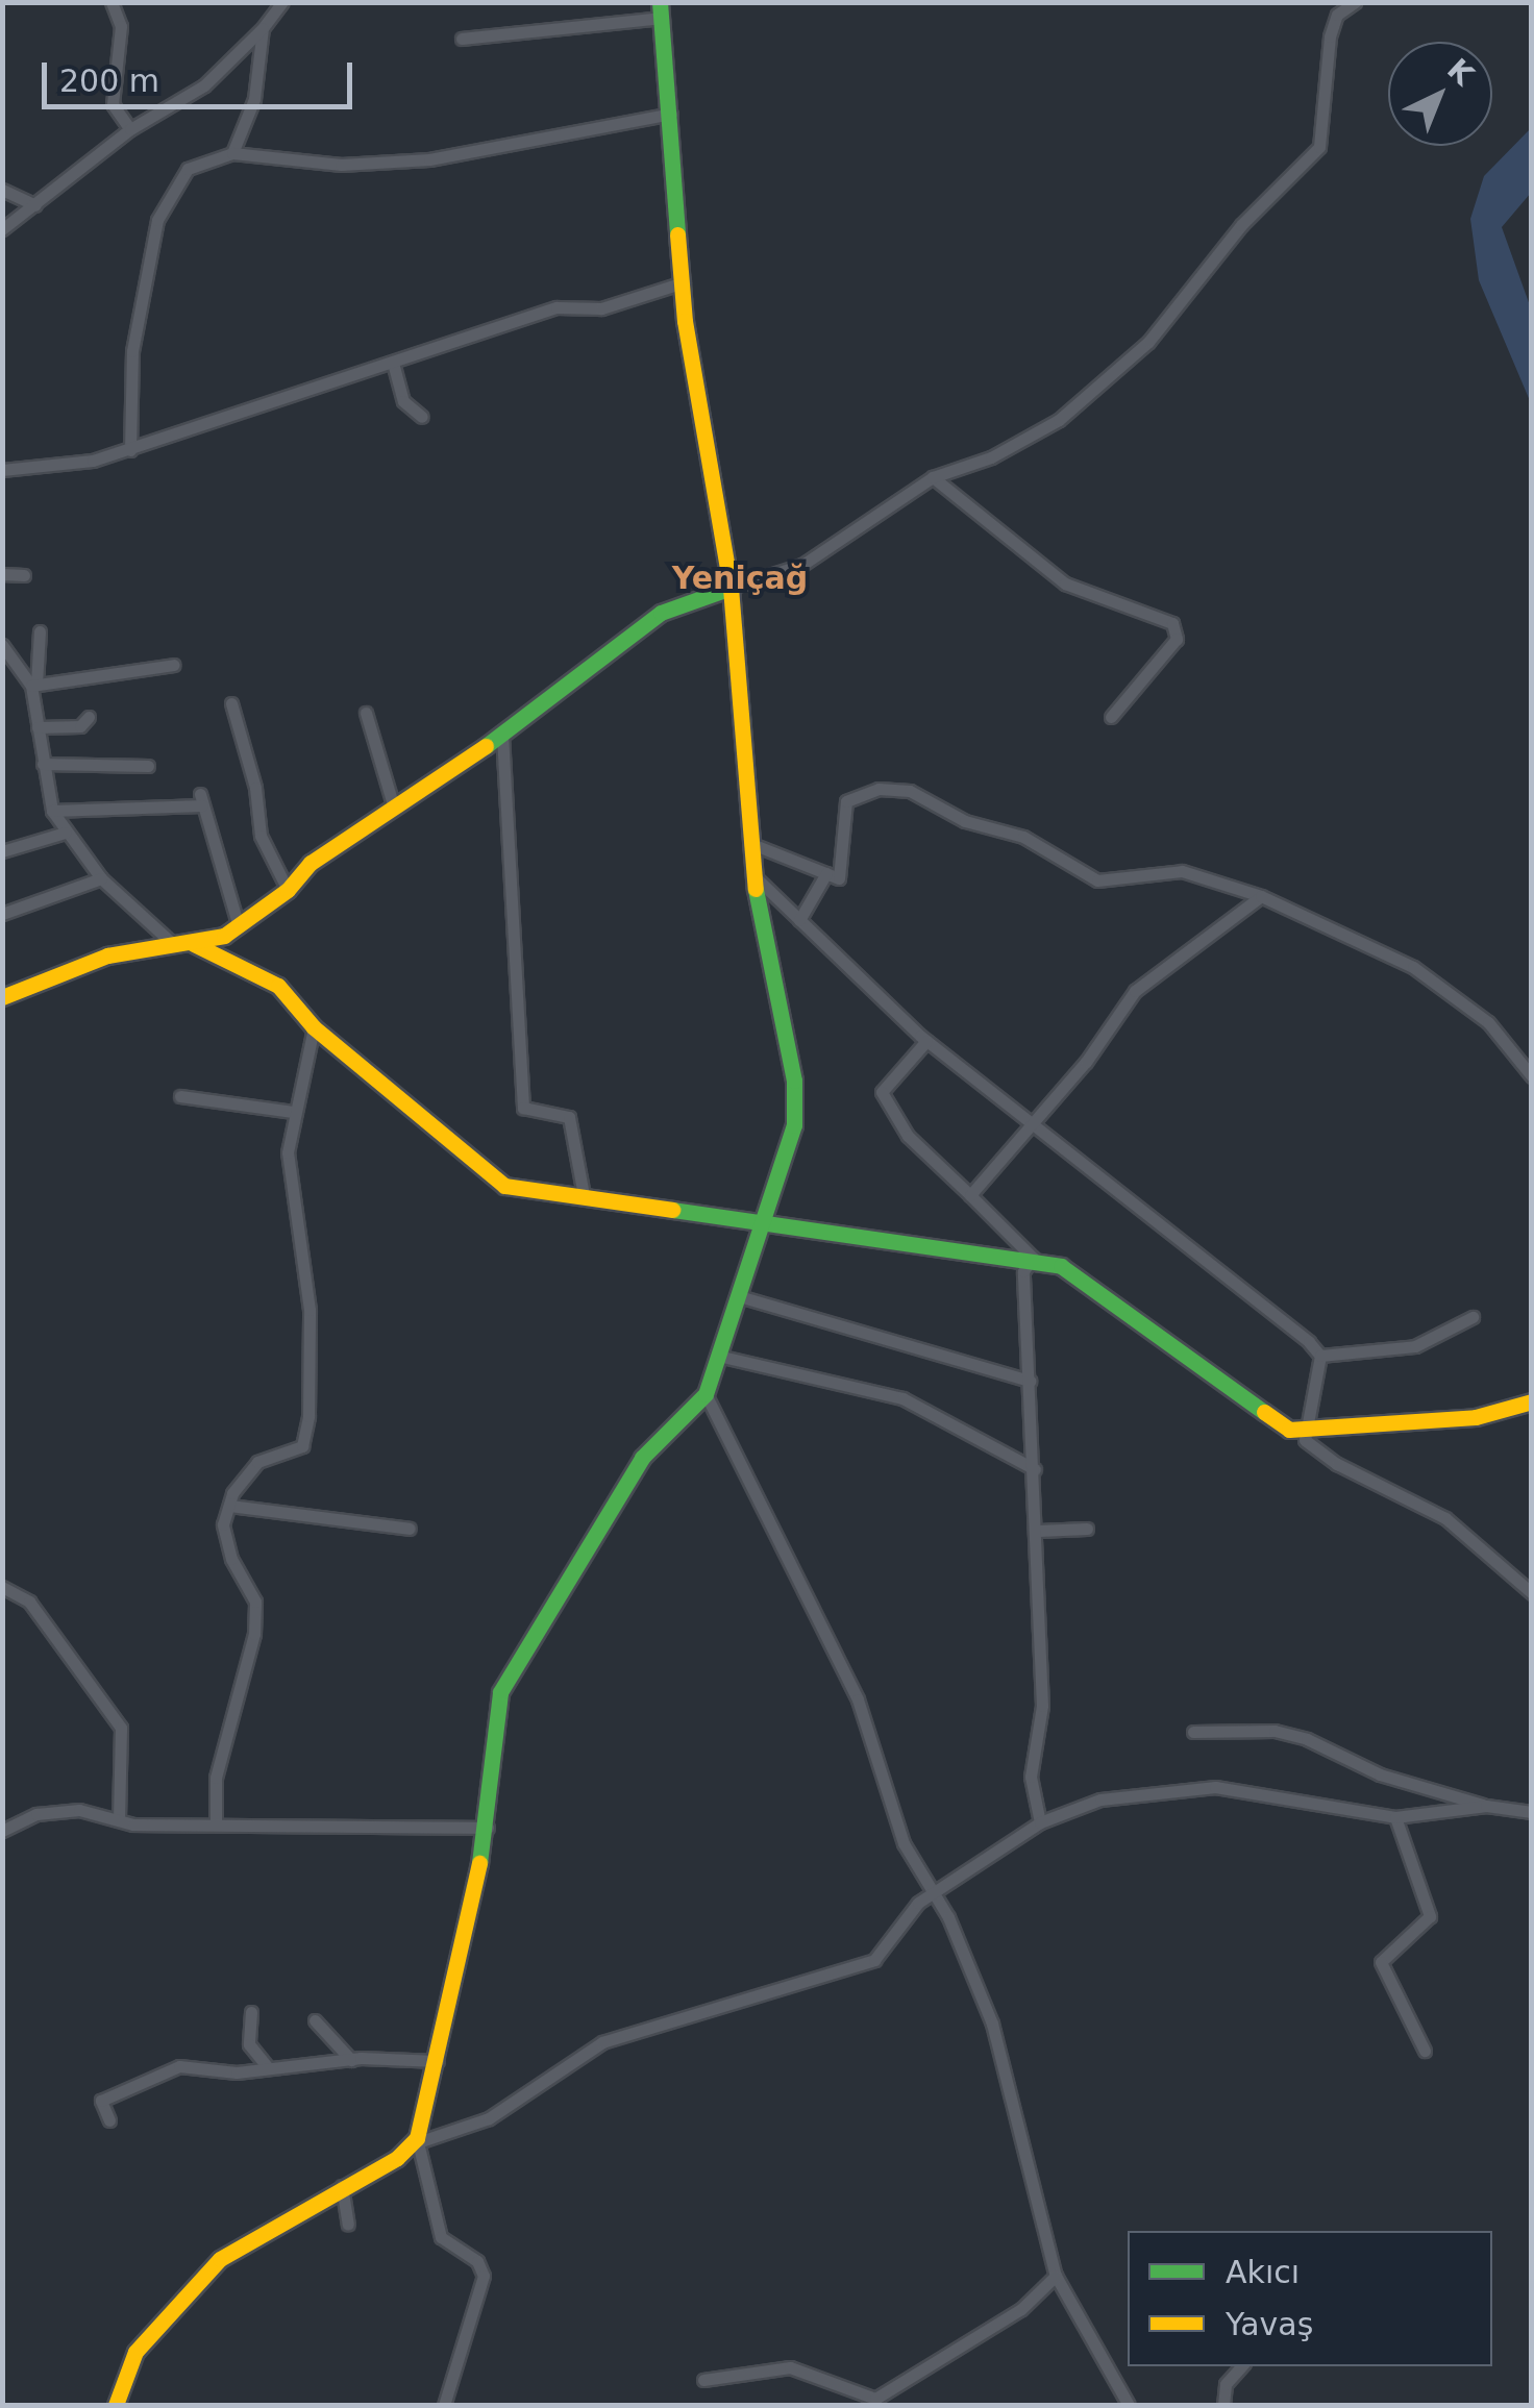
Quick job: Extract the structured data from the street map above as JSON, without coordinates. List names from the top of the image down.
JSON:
{
  "districts": ["Yeniçağ"],
  "legend": ["Akıcı", "Yavaş"],
  "scale_bar": "200 m",
  "north": "top right"
}
